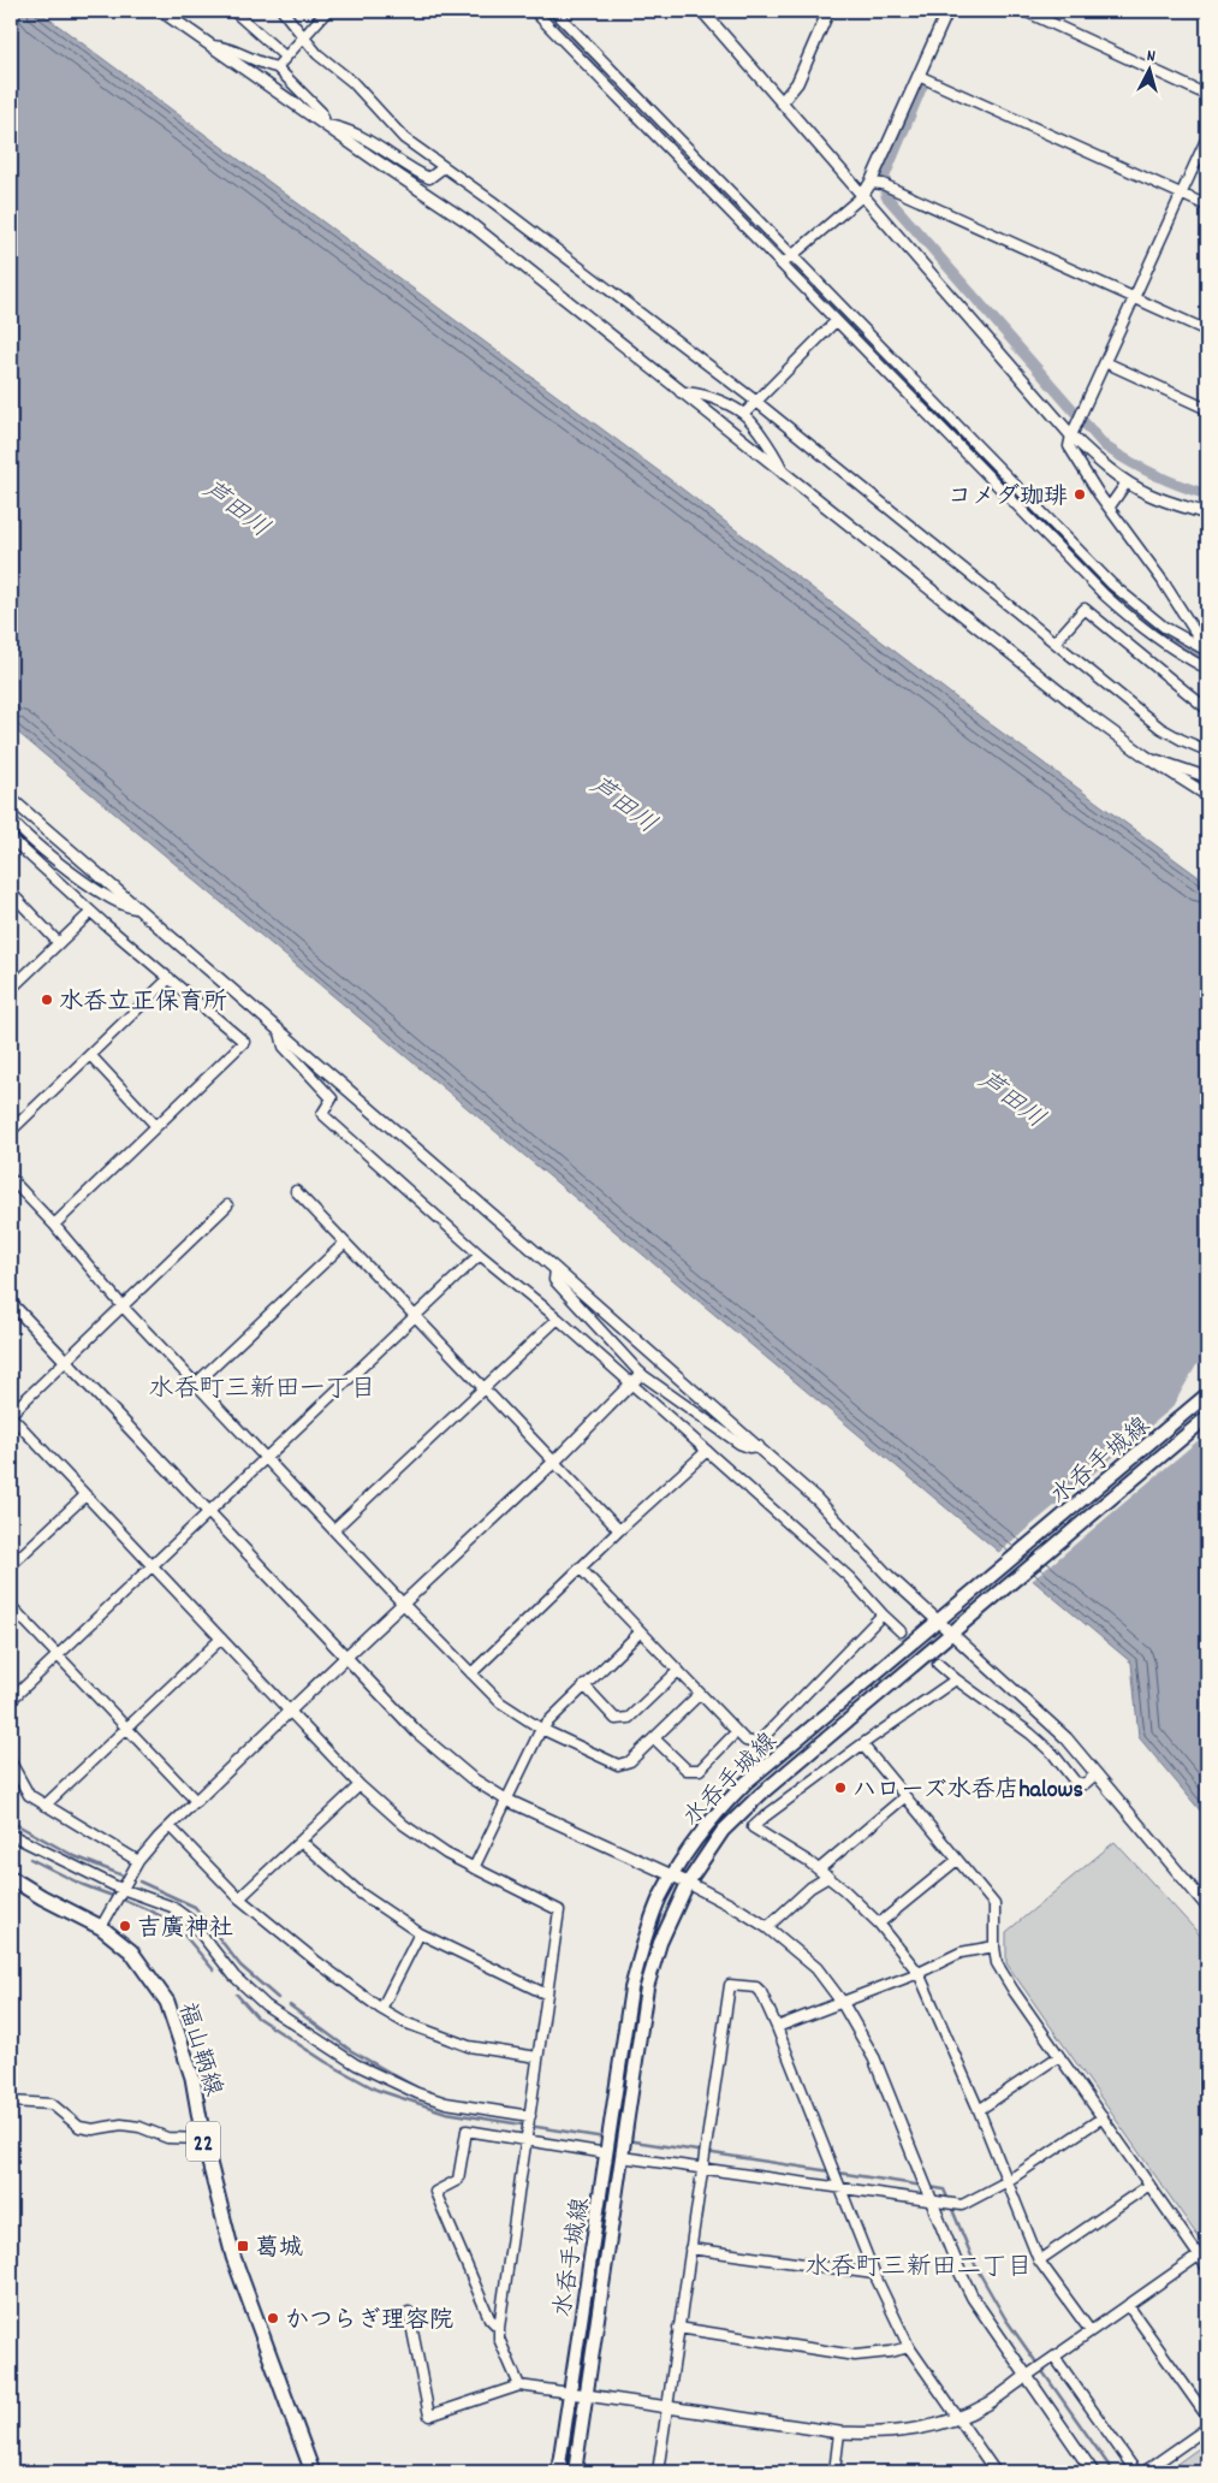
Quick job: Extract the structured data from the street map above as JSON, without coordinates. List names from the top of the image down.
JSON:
{
  "streets": {
    "main road": ["水呑手城線", "福山鞆線", "22"]
  },
  "districts": ["水呑町三新田一丁目", "水呑町三新田二丁目"],
  "water": ["芦田川"],
  "places": {
    "other": [
      "コメダ珈琲",
      "水呑立正保育所",
      "ハローズ水呑店halows",
      "吉廣神社",
      "かつらぎ理容院"
    ],
    "transit": ["葛城"]
  },
  "north": "top"
}
